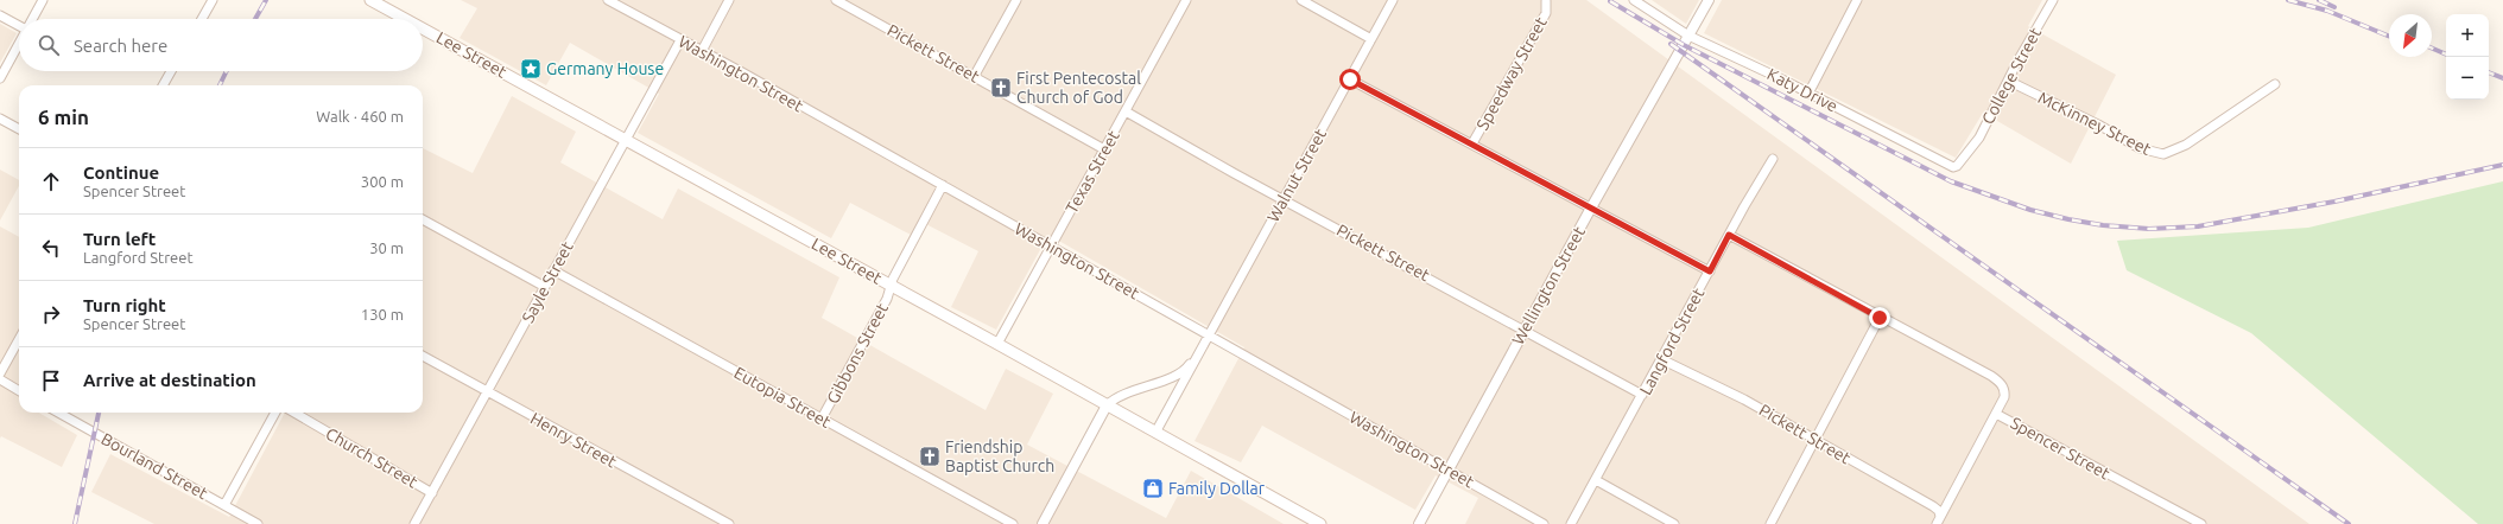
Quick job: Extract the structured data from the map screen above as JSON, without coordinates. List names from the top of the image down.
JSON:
{
  "streets": {
    "main road": ["Lee Street"],
    "street": [
      "Pickett Street",
      "Washington Street",
      "Speedway Street",
      "College Street",
      "Katy Drive",
      "McKinney Street",
      "Texas Street",
      "Walnut Street",
      "Sayle Street",
      "Wellington Street",
      "Langford Street",
      "Gibbons Street",
      "Eutopia Street",
      "Henry Street",
      "Spencer Street",
      "Church Street",
      "Bourland Street"
    ]
  },
  "crossings": [
    ["Pickett Street", "Texas Street"],
    ["Pickett Street", "Walnut Street"],
    ["Pickett Street", "Wellington Street"],
    ["Pickett Street", "Langford Street"],
    ["Lee Street", "Texas Street"],
    ["Lee Street", "Walnut Street"],
    ["Lee Street", "Sayle Street"],
    ["Lee Street", "Gibbons Street"],
    ["Washington Street", "Texas Street"],
    ["Washington Street", "Walnut Street"],
    ["Washington Street", "Sayle Street"],
    ["Washington Street", "Wellington Street"],
    ["Washington Street", "Gibbons Street"],
    ["College Street", "Katy Drive"],
    ["College Street", "McKinney Street"],
    ["Katy Drive", "Wellington Street"],
    ["Sayle Street", "Eutopia Street"],
    ["Sayle Street", "Henry Street"],
    ["Sayle Street", "Church Street"],
    ["Langford Street", "Spencer Street"],
    ["Gibbons Street", "Eutopia Street"]
  ],
  "places": {
    "place": ["Germany House"],
    "church": ["First Pentecostal Church of God", "Friendship Baptist Church"],
    "shop": ["Family Dollar"]
  },
  "north": "bottom left",
  "page": {
    "map_buttons": ["+", "−"],
    "search": "Search here",
    "heading": ["6 min", "Walk · 460 m"],
    "list": [
      ["Continue", "Spencer Street", "300 m"],
      ["Turn left", "Langford Street", "30 m"],
      ["Turn right", "Spencer Street", "130 m"],
      "Arrive at destination"
    ]
  }
}
